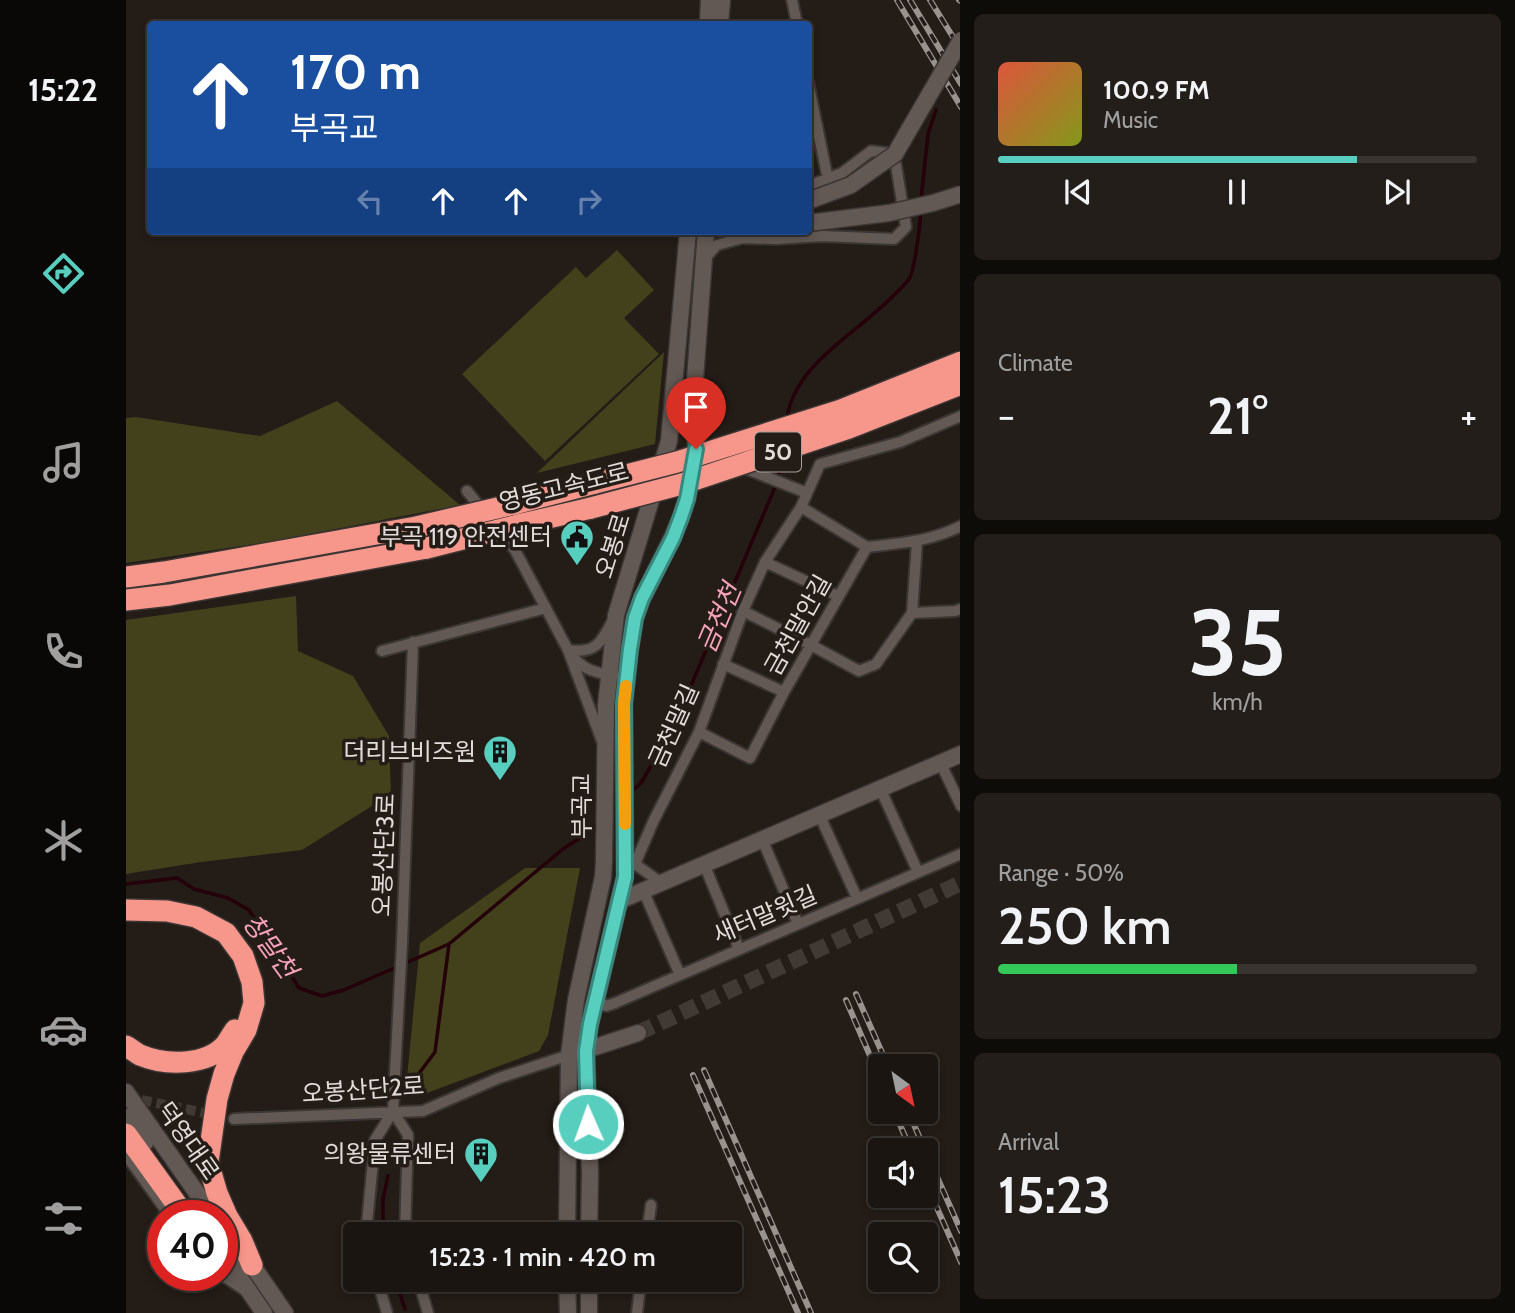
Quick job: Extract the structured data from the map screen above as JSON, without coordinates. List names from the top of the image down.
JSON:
{
  "streets": {
    "highway": ["50", "영동고속도로"],
    "street": [
      "오봉로",
      "금천말안길",
      "금천말길",
      "부곡교",
      "오봉산단3로",
      "새터말윗길",
      "오봉산단2로",
      "덕영대로"
    ]
  },
  "crossings": [
    ["오봉로", "부곡교"],
    ["금천말안길", "금천말길"],
    ["금천말길", "부곡교"],
    ["부곡교", "오봉산단2로"],
    ["오봉산단3로", "오봉산단2로"]
  ],
  "water": ["금천천", "창말천"],
  "places": {
    "public building": ["부곡 119 안전센터"],
    "building": ["더리브비즈원", "의왕물류센터"]
  },
  "north": "bottom right",
  "page": {
    "tabs": "15:22",
    "turn": ["170 m", "부곡교"],
    "song": ["100.9 FM", "Music"],
    "tile": [
      "Climate",
      ["35", "km/h"],
      ["Range · 50%", "250 km"],
      ["Arrival", "15:23"]
    ],
    "heat": ["−", "21°", "+"],
    "limit": "40",
    "trip": "15:23 · 1 min · 420 m"
  }
}
